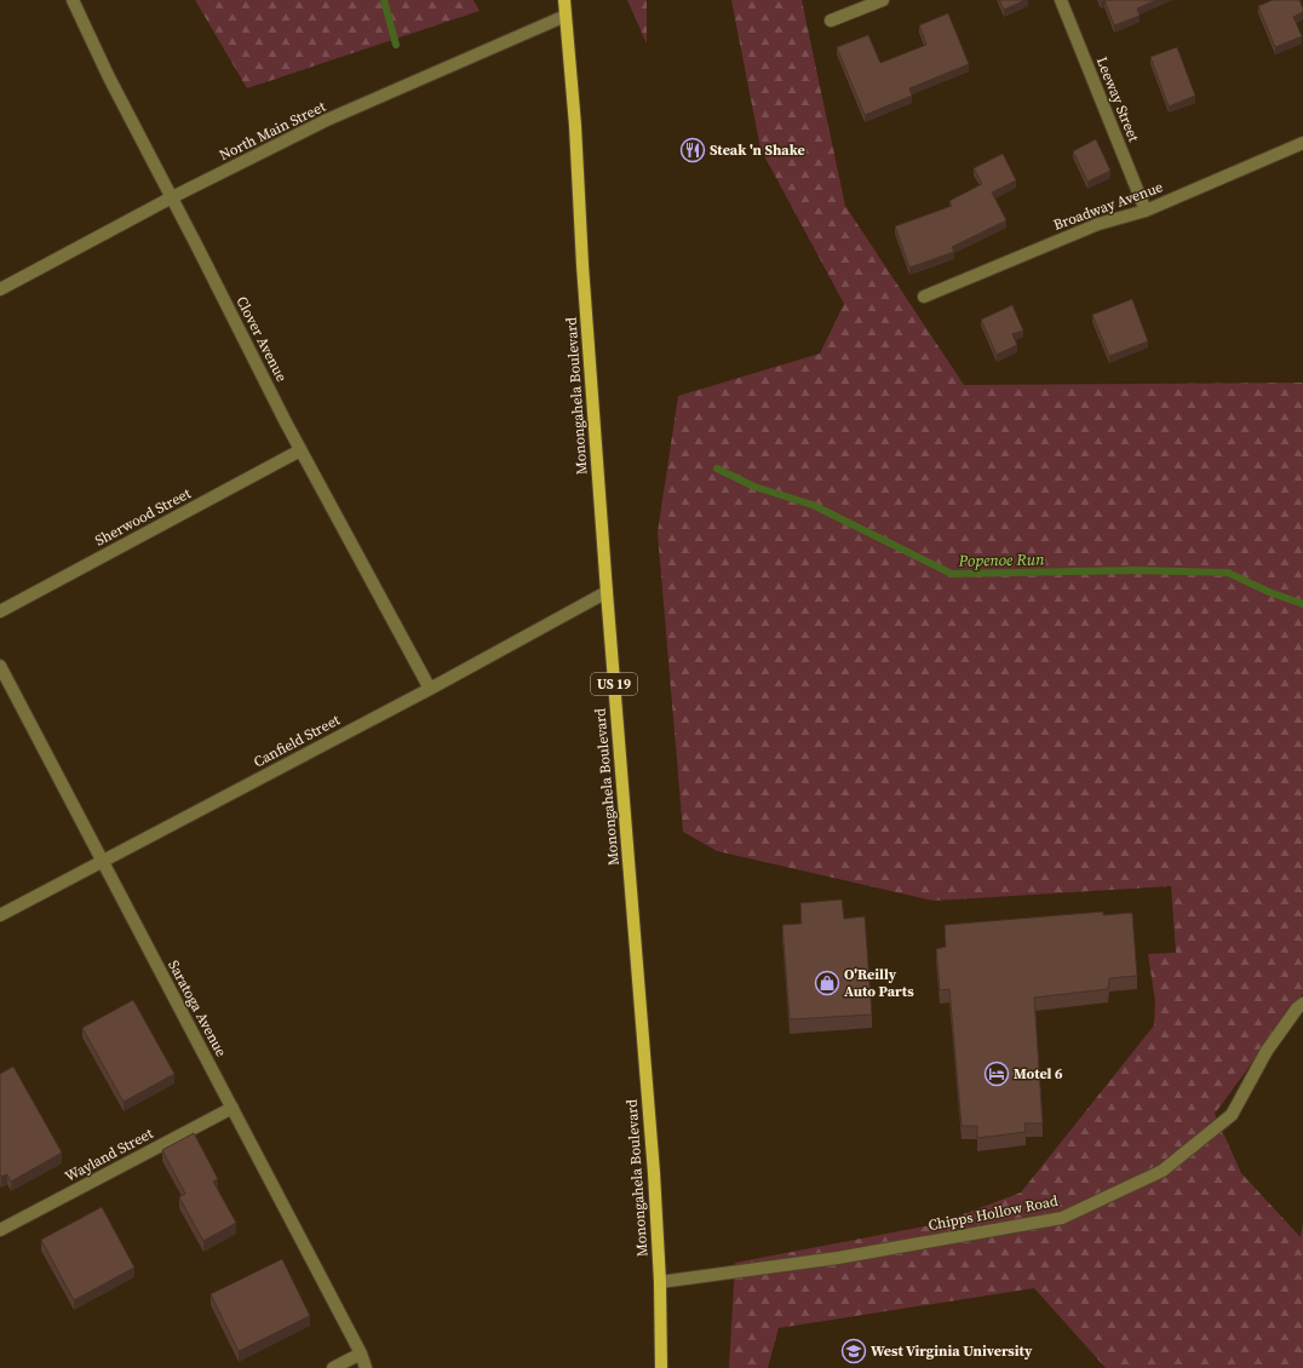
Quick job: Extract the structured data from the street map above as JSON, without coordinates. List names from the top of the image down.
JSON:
{
  "streets": {
    "main road": ["Monongahela Boulevard", "US 19"],
    "street": [
      "Leeway Street",
      "North Main Street",
      "Broadway Avenue",
      "Clover Avenue",
      "Sherwood Street",
      "Canfield Street",
      "Saratoga Avenue",
      "Wayland Street",
      "Chipps Hollow Road"
    ]
  },
  "crossings": [
    ["Leeway Street", "Broadway Avenue"],
    ["North Main Street", "Clover Avenue"],
    ["North Main Street", "Monongahela Boulevard"],
    ["Clover Avenue", "Sherwood Street"],
    ["Clover Avenue", "Canfield Street"],
    ["Monongahela Boulevard", "Canfield Street"],
    ["Monongahela Boulevard", "Chipps Hollow Road"],
    ["Canfield Street", "Saratoga Avenue"],
    ["Saratoga Avenue", "Wayland Street"]
  ],
  "water": ["Popenoe Run"],
  "places": {
    "restaurant": ["Steak 'n Shake"],
    "shop": ["O'Reilly Auto Parts"],
    "hotel": ["Motel 6"],
    "school or university": ["West Virginia University"]
  }
}
